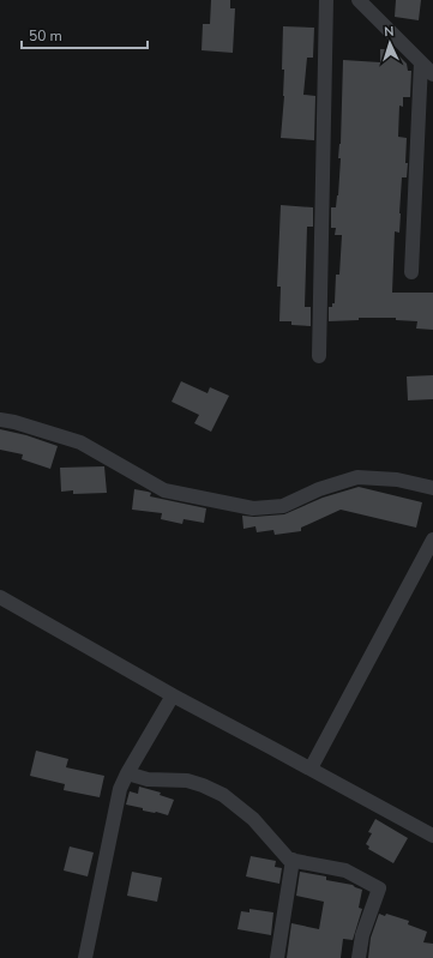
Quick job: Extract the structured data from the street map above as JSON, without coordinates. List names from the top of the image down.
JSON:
{
  "scale_bar": "50 m",
  "north": "top"
}
